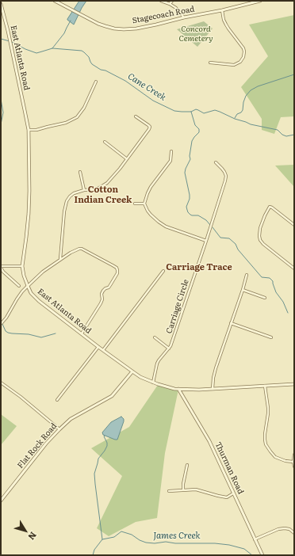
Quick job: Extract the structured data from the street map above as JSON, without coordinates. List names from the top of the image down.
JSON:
{
  "streets": {
    "street": [
      "Stagecoach Road",
      "East Atlanta Road",
      "Carriage Circle",
      "Flat Rock Road",
      "Thurman Road"
    ]
  },
  "crossings": [
    ["East Atlanta Road", "Carriage Circle"],
    ["East Atlanta Road", "Flat Rock Road"],
    ["East Atlanta Road", "Thurman Road"]
  ],
  "districts": ["Cotton Indian Creek", "Carriage Trace"],
  "water": ["Cane Creek", "James Creek"],
  "parks": ["Concord Cemetery"],
  "north": "bottom right"
}
